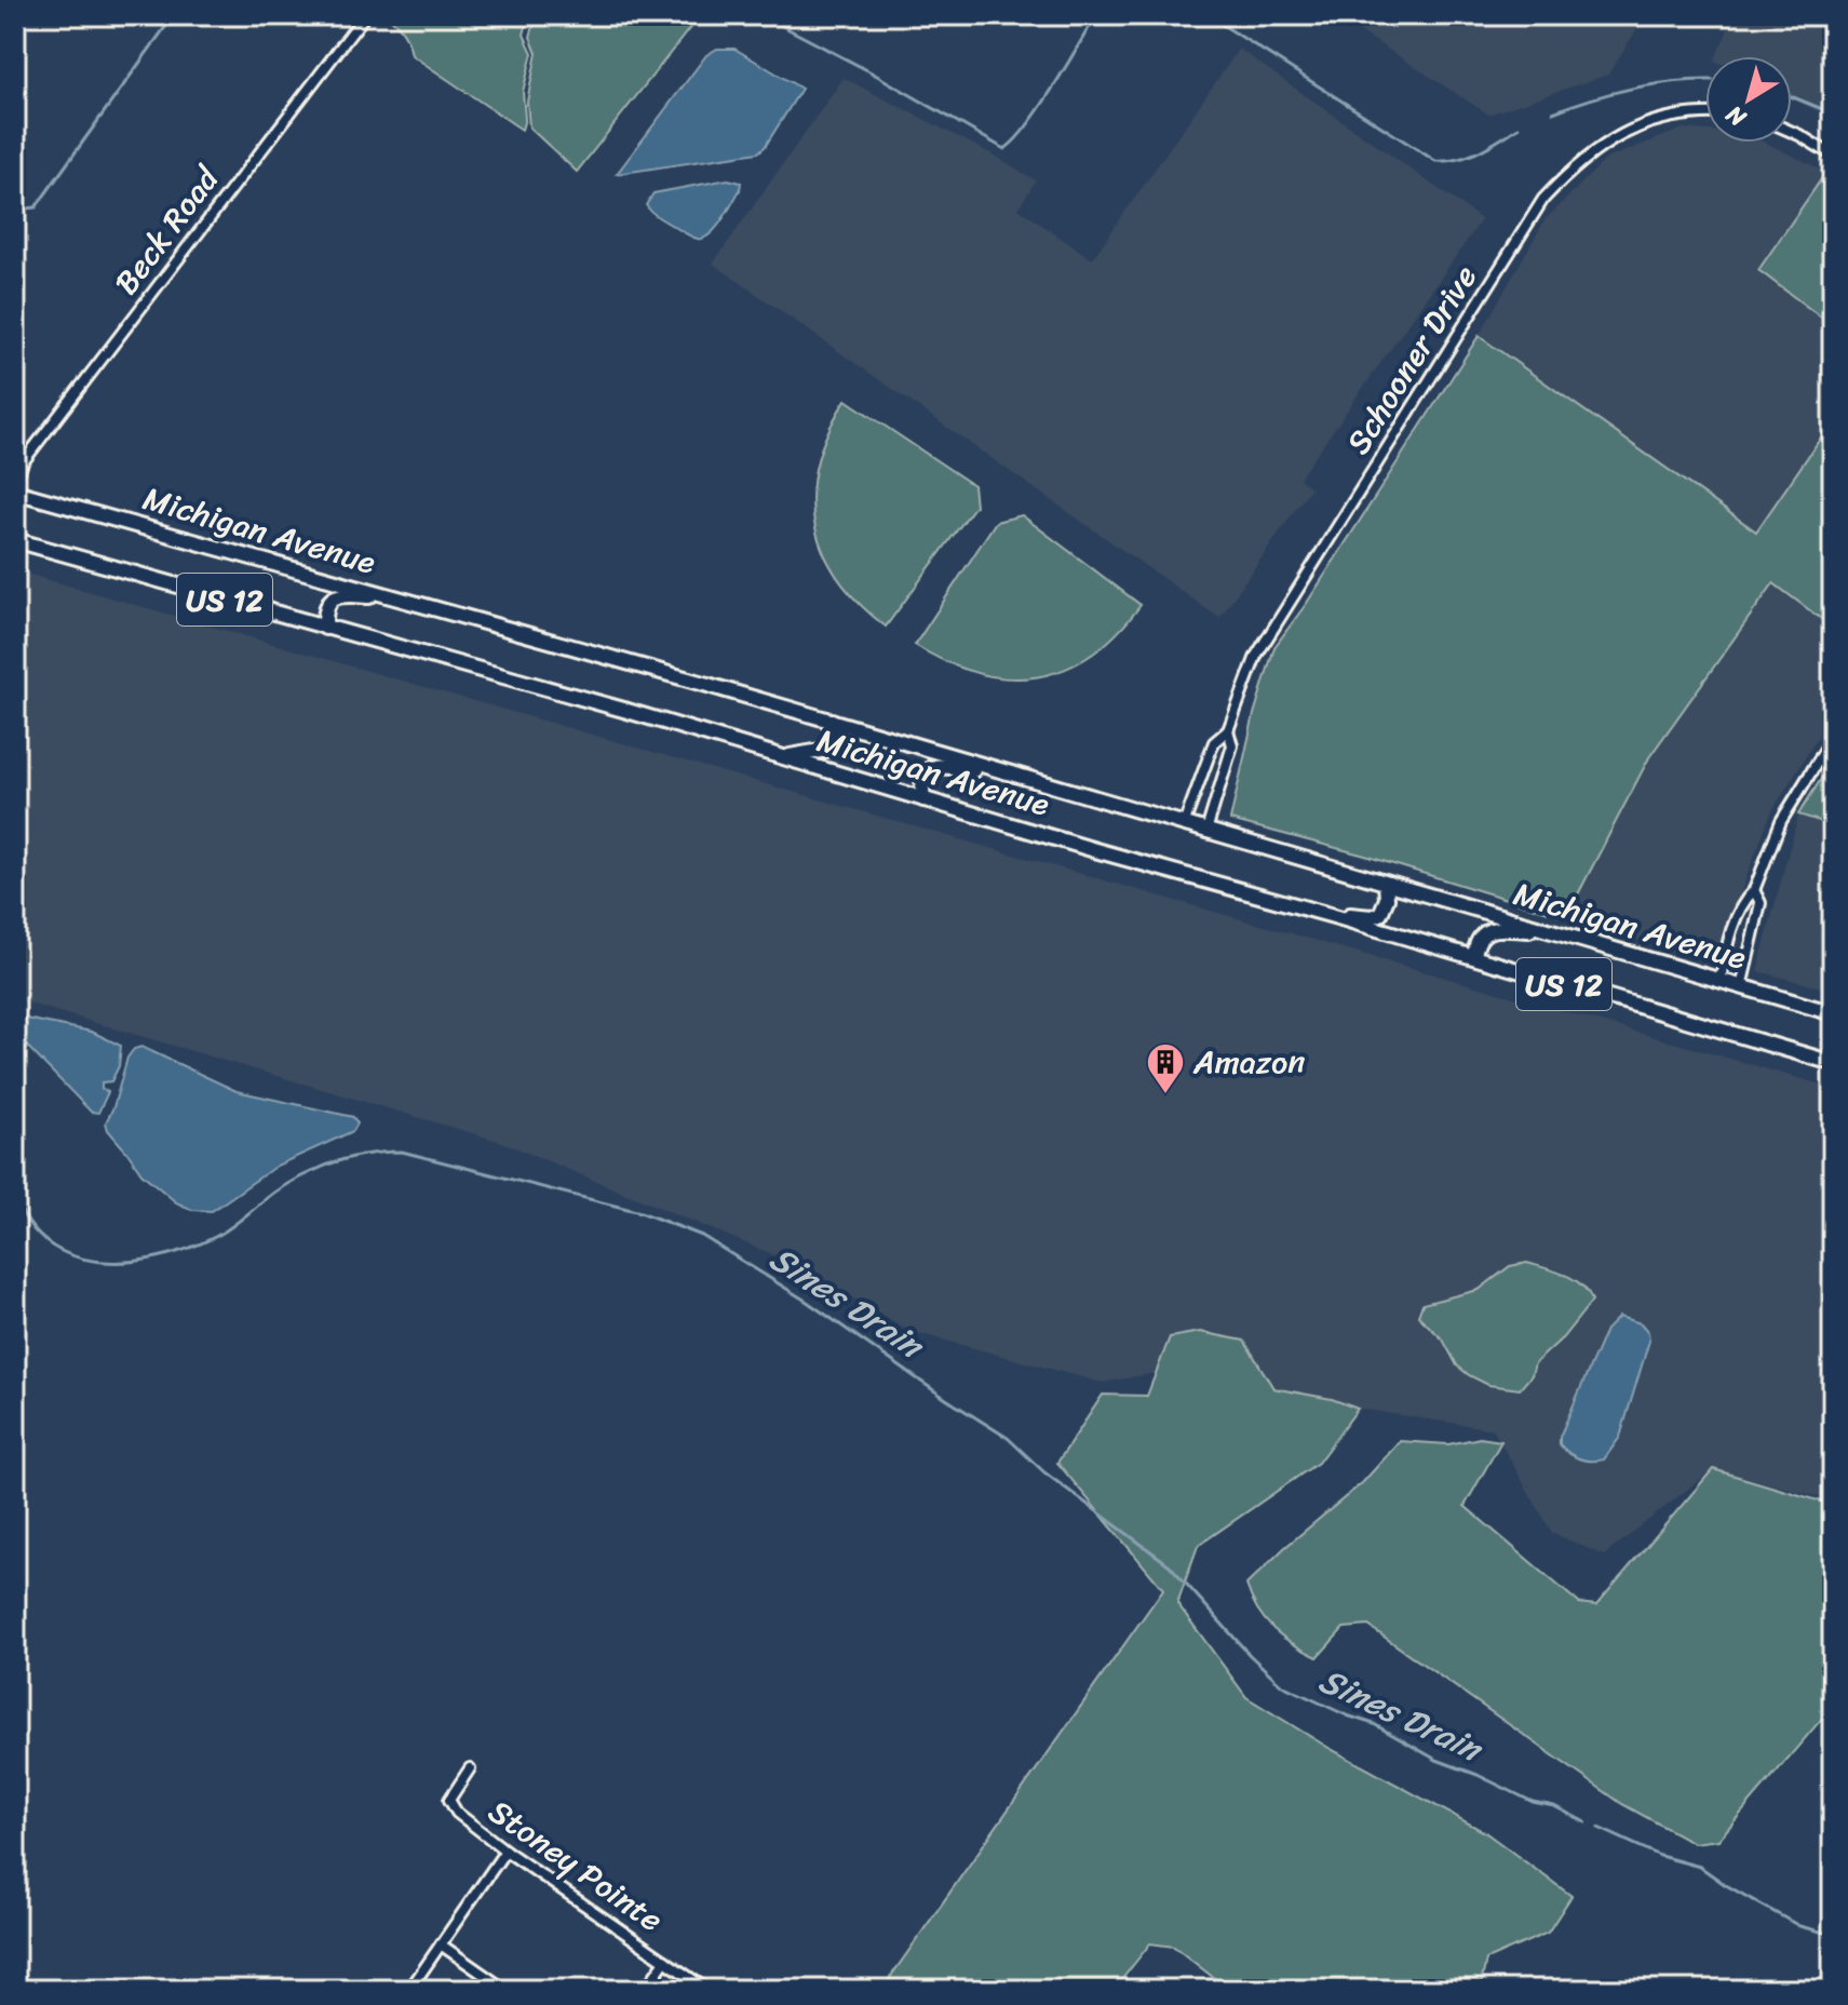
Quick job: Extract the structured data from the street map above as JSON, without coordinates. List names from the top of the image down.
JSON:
{
  "streets": {
    "main road": ["Michigan Avenue", "US 12"],
    "street": ["Beck Road", "Schooner Drive", "Stoney Pointe"]
  },
  "crossings": [
    ["Schooner Drive", "Michigan Avenue"]
  ],
  "water": ["Sines Drain"],
  "places": {
    "building": ["Amazon"]
  },
  "north": "bottom left"
}
